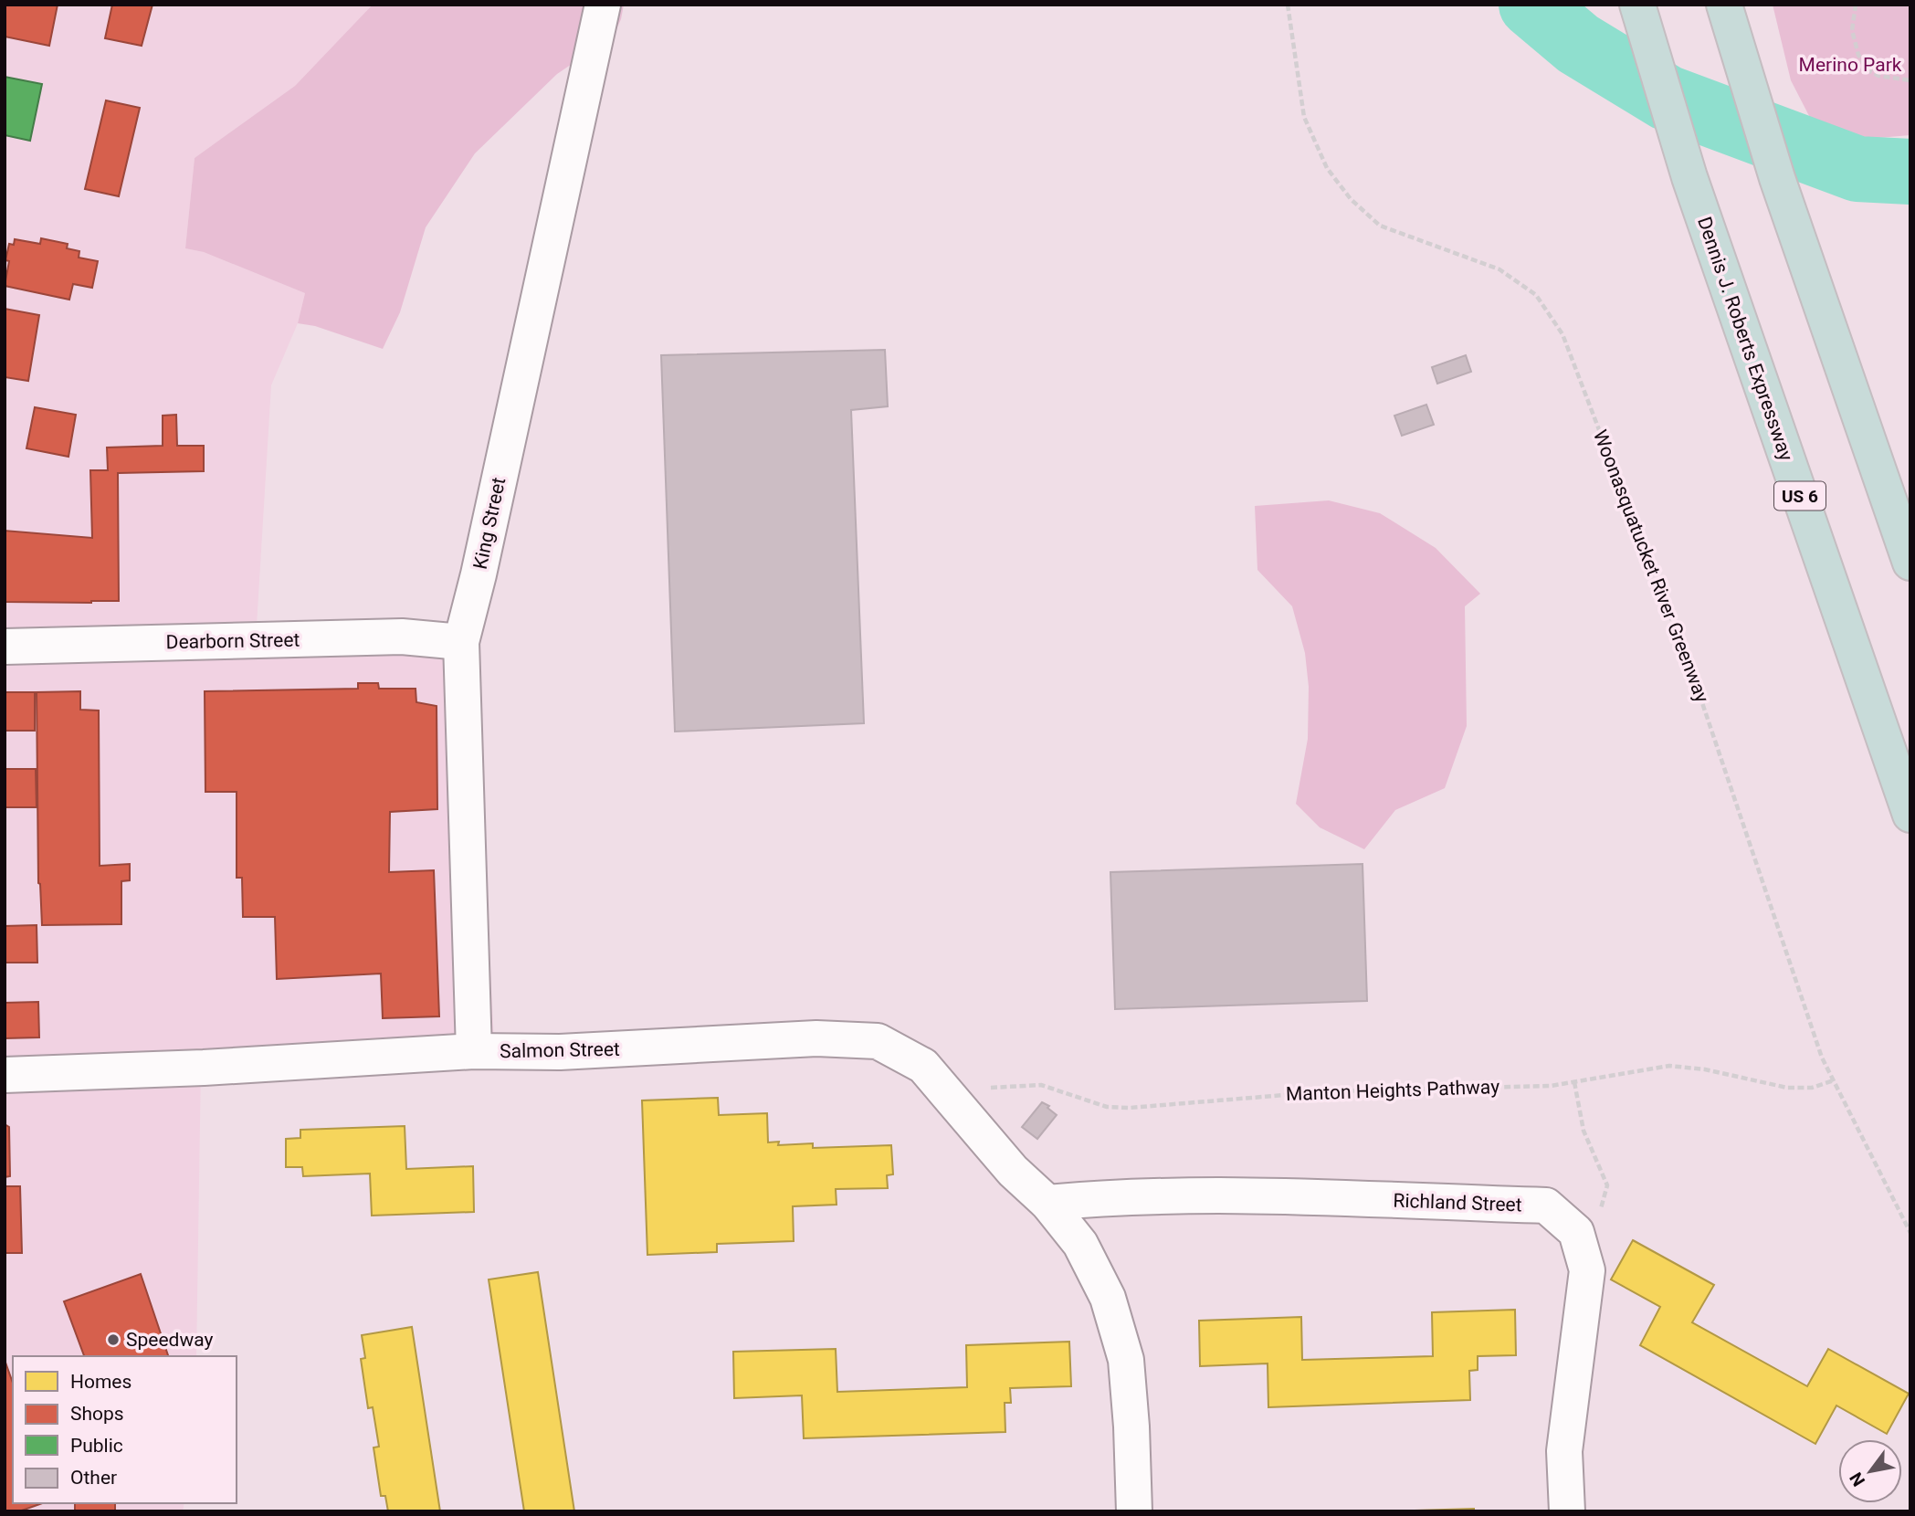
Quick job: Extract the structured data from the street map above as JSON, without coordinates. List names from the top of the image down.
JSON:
{
  "streets": {
    "highway": ["Dennis J. Roberts Expressway", "US 6"],
    "street": [
      "King Street",
      "Dearborn Street",
      "Salmon Street",
      "Richland Street"
    ],
    "path": ["Woonasquatucket River Greenway", "Manton Heights Pathway"]
  },
  "crossings": [
    ["King Street", "Dearborn Street"],
    ["King Street", "Salmon Street"],
    ["Woonasquatucket River Greenway", "Manton Heights Pathway"],
    ["Salmon Street", "Richland Street"]
  ],
  "parks": ["Merino Park"],
  "places": ["Speedway"],
  "legend": [
    "Homes",
    "Shops",
    "Public",
    "Other"
  ],
  "north": "bottom left"
}
